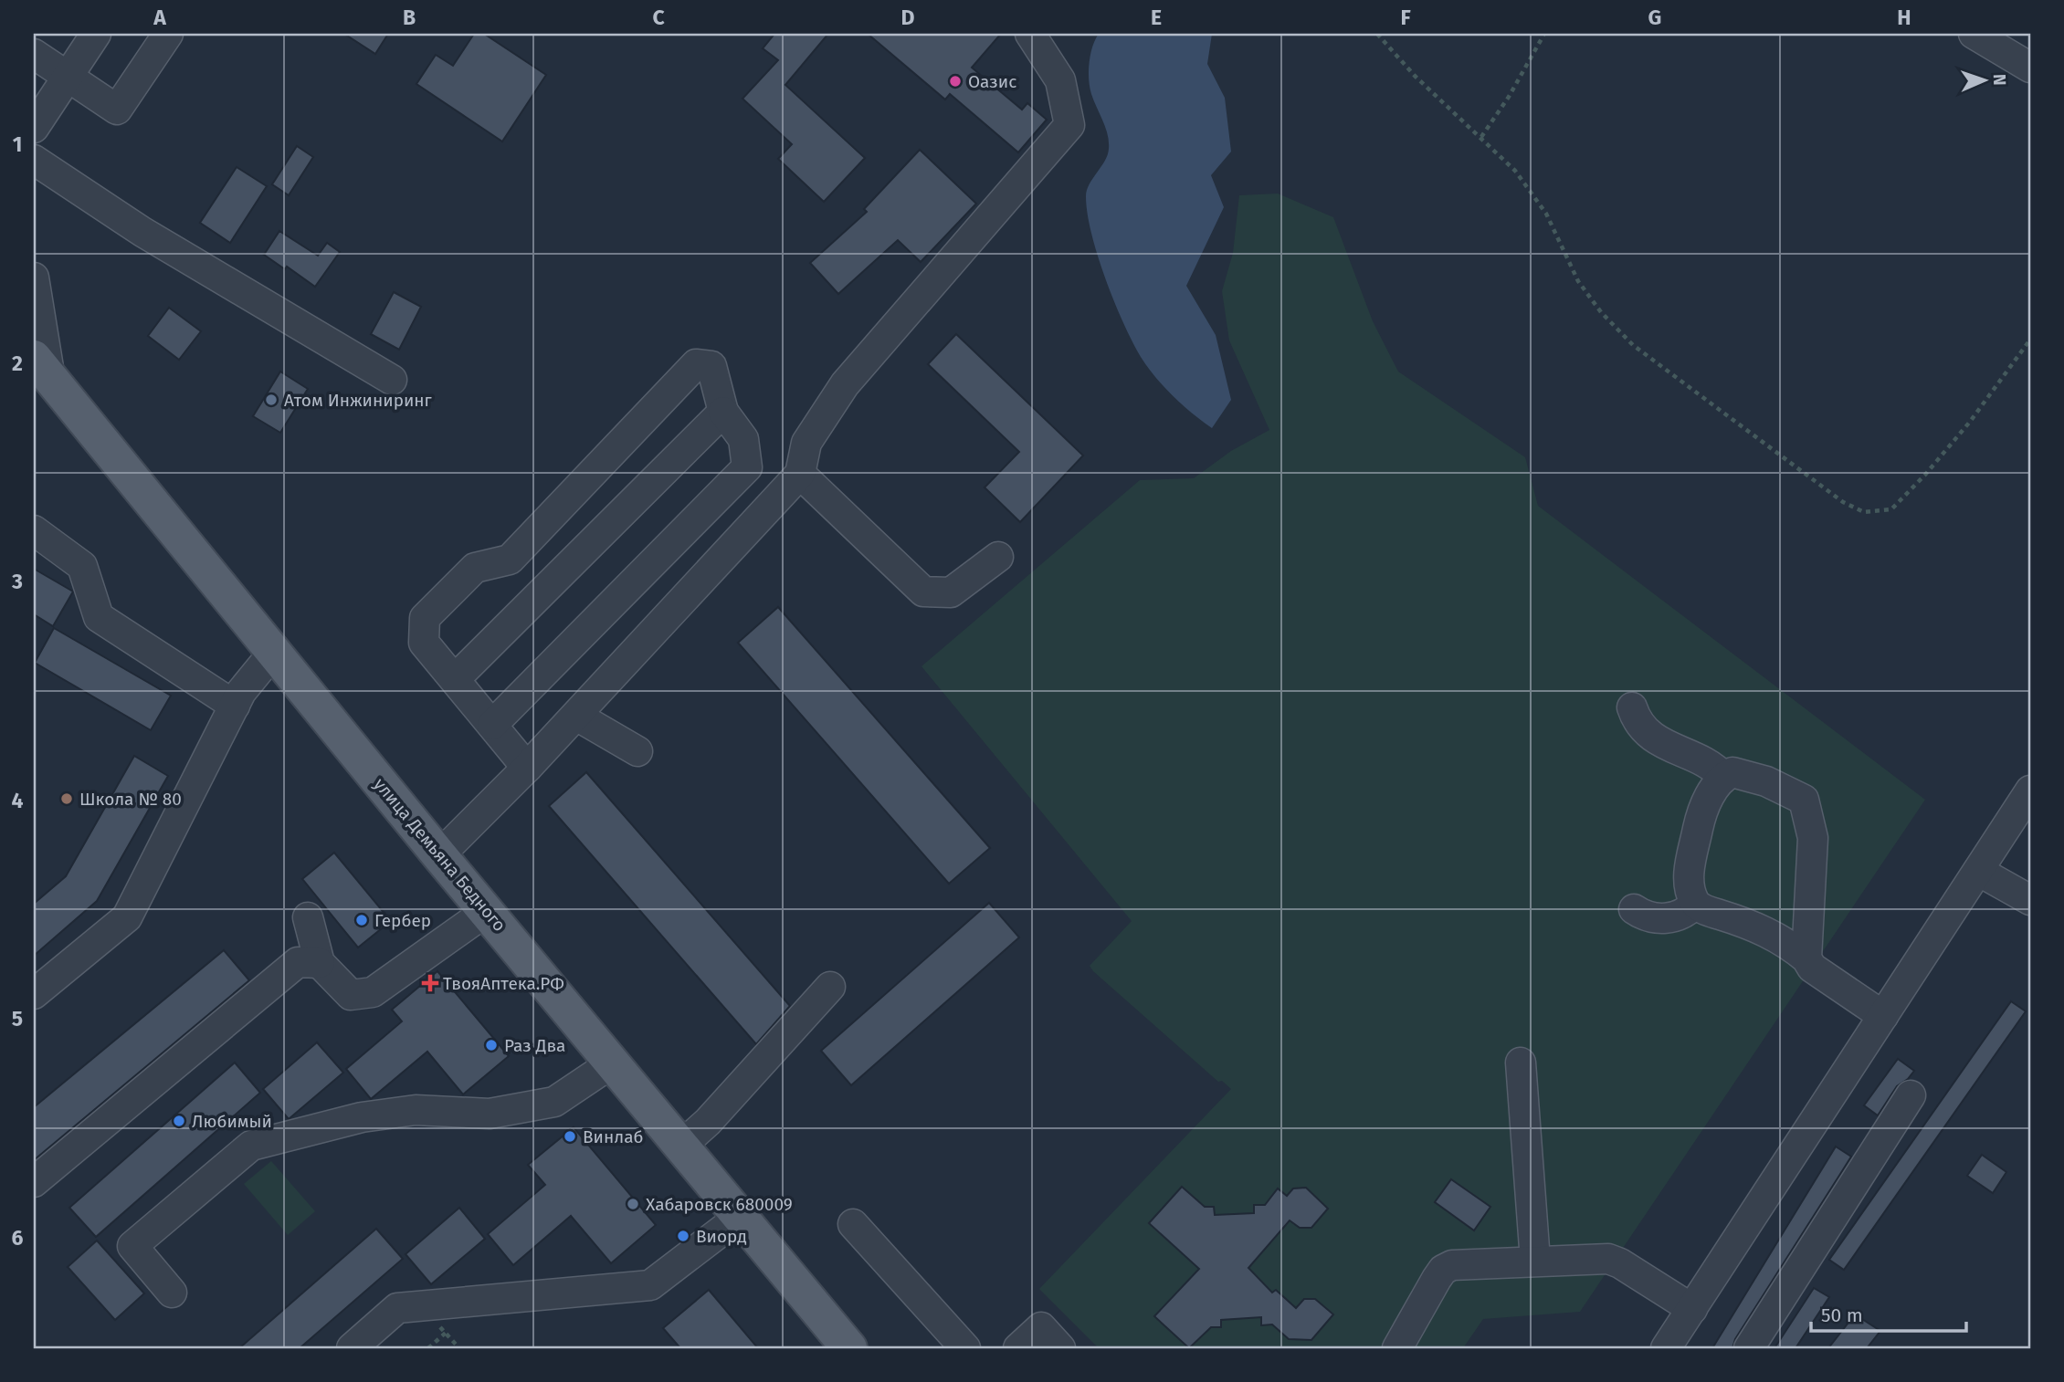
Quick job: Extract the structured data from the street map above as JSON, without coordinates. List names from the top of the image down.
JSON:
{
  "streets": {
    "main road": ["улица Демьяна Бедного"]
  },
  "places": {
    "other": [
      "Оазис",
      "Атом Инжиниринг",
      "Школа № 80",
      "Гербер",
      "Раз Два",
      "Любимый",
      "Винлаб",
      "Хабаровск 680009",
      "Виорд"
    ],
    "health": ["ТвояАптека.РФ"]
  },
  "scale_bar": "50 m",
  "north": "right",
  "grid": {
    "columns": [
      "A",
      "B",
      "C",
      "D",
      "E",
      "F",
      "G",
      "H"
    ],
    "rows": [
      "1",
      "2",
      "3",
      "4",
      "5",
      "6"
    ]
  }
}
